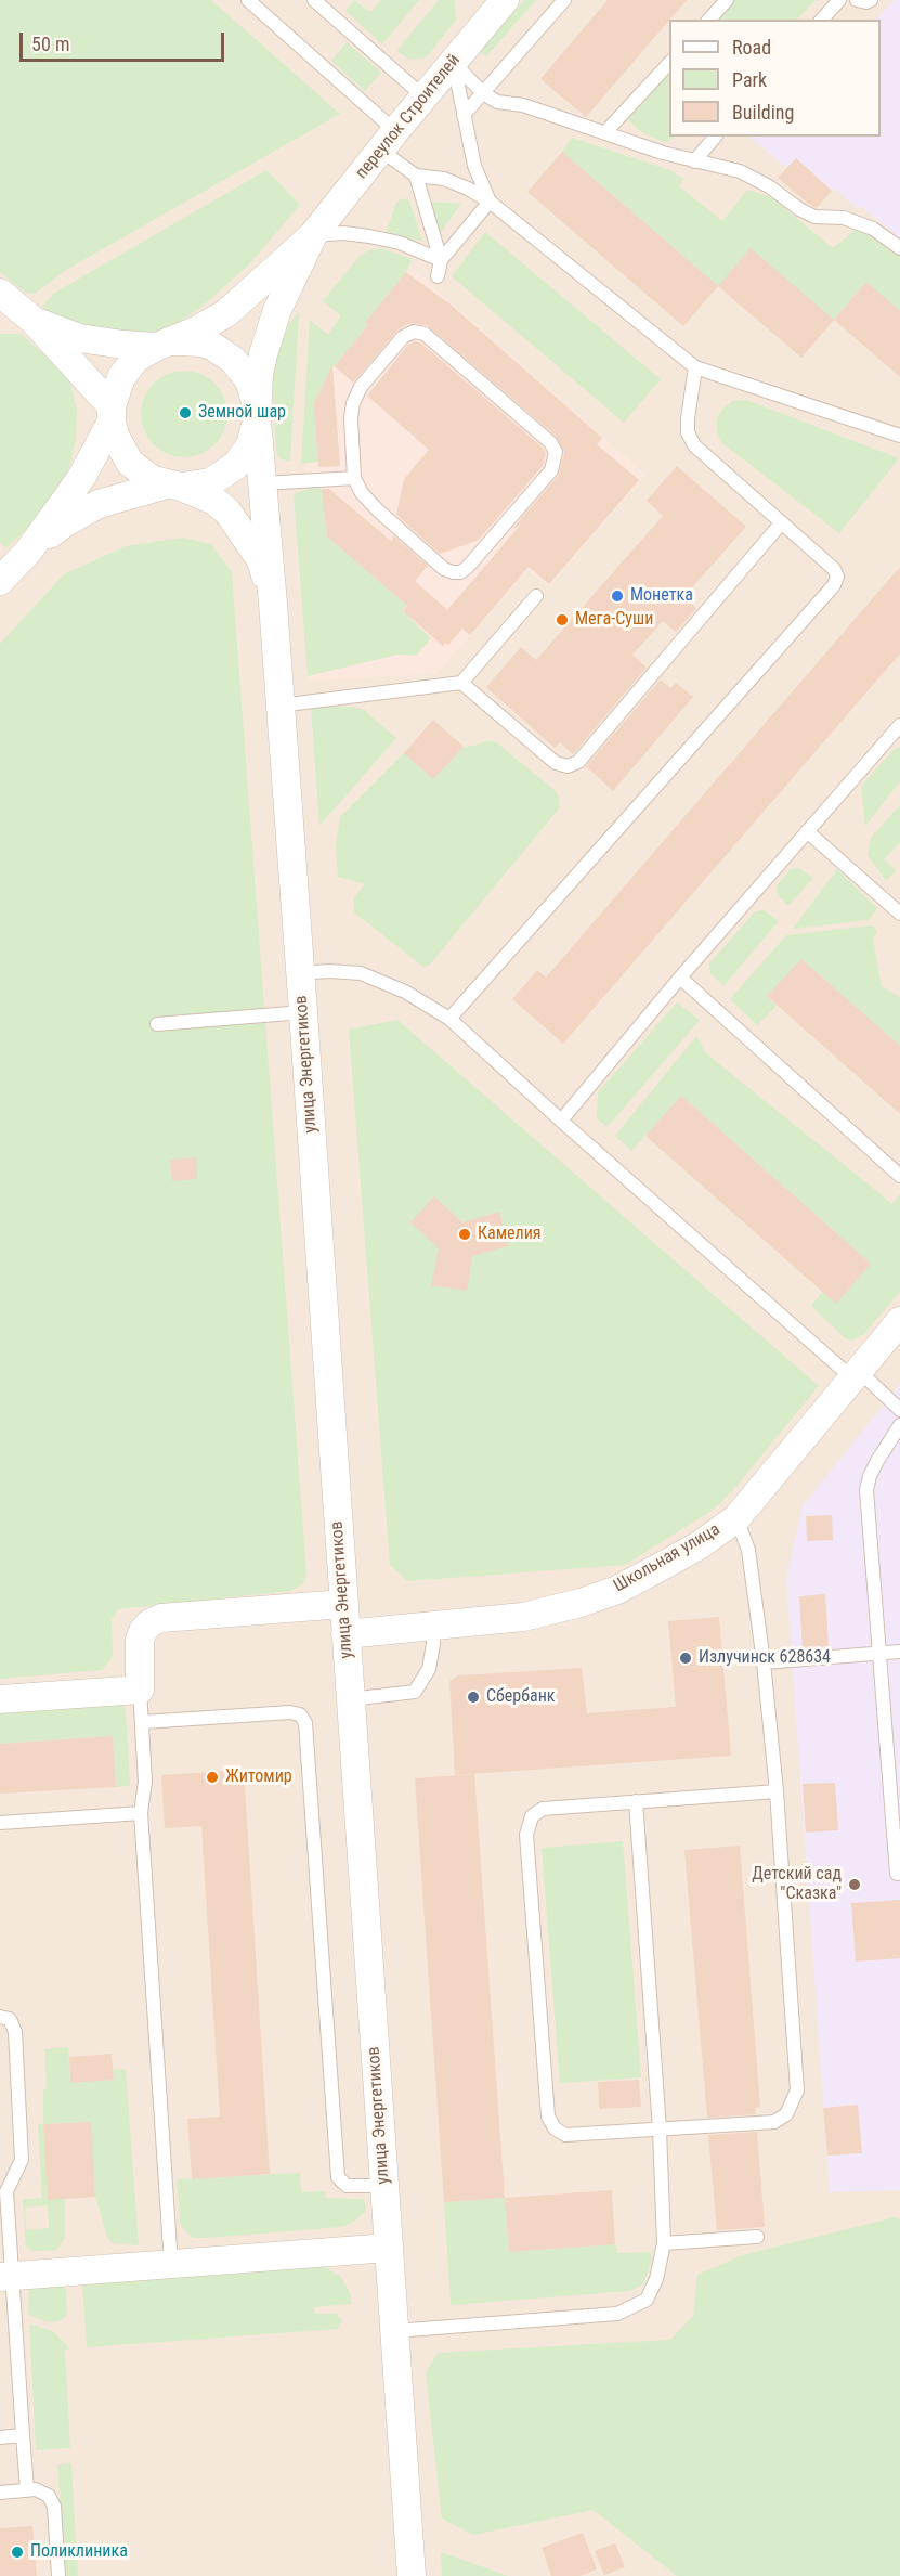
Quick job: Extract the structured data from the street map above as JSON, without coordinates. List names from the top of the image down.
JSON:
{
  "streets": {
    "street": ["переулок Строителей", "улица Энергетиков", "Школьная улица"]
  },
  "crossings": [
    ["улица Энергетиков", "Школьная улица"]
  ],
  "places": [
    "Земной шар",
    "Монетка",
    "Мега-Суши",
    "Камелия",
    "Излучинск 628634",
    "Сбербанк",
    "Житомир",
    "Детский сад \"Сказка\"",
    "Поликлиника"
  ],
  "legend": ["Road", "Park", "Building"],
  "scale_bar": "50 m"
}
